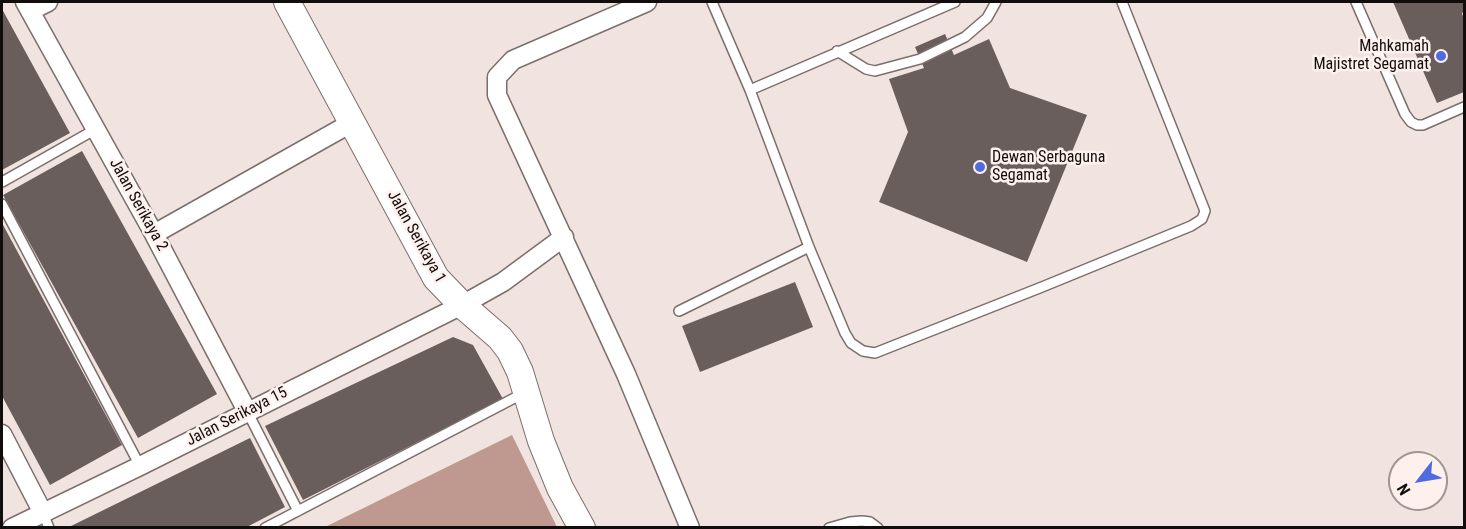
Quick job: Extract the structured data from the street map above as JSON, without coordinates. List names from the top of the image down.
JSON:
{
  "streets": {
    "street": ["Jalan Serikaya 2", "Jalan Serikaya 1", "Jalan Serikaya 15"]
  },
  "crossings": [
    ["Jalan Serikaya 2", "Jalan Serikaya 15"],
    ["Jalan Serikaya 1", "Jalan Serikaya 15"]
  ],
  "places": ["Mahkamah Majistret Segamat", "Dewan Serbaguna Segamat"],
  "north": "bottom left"
}
